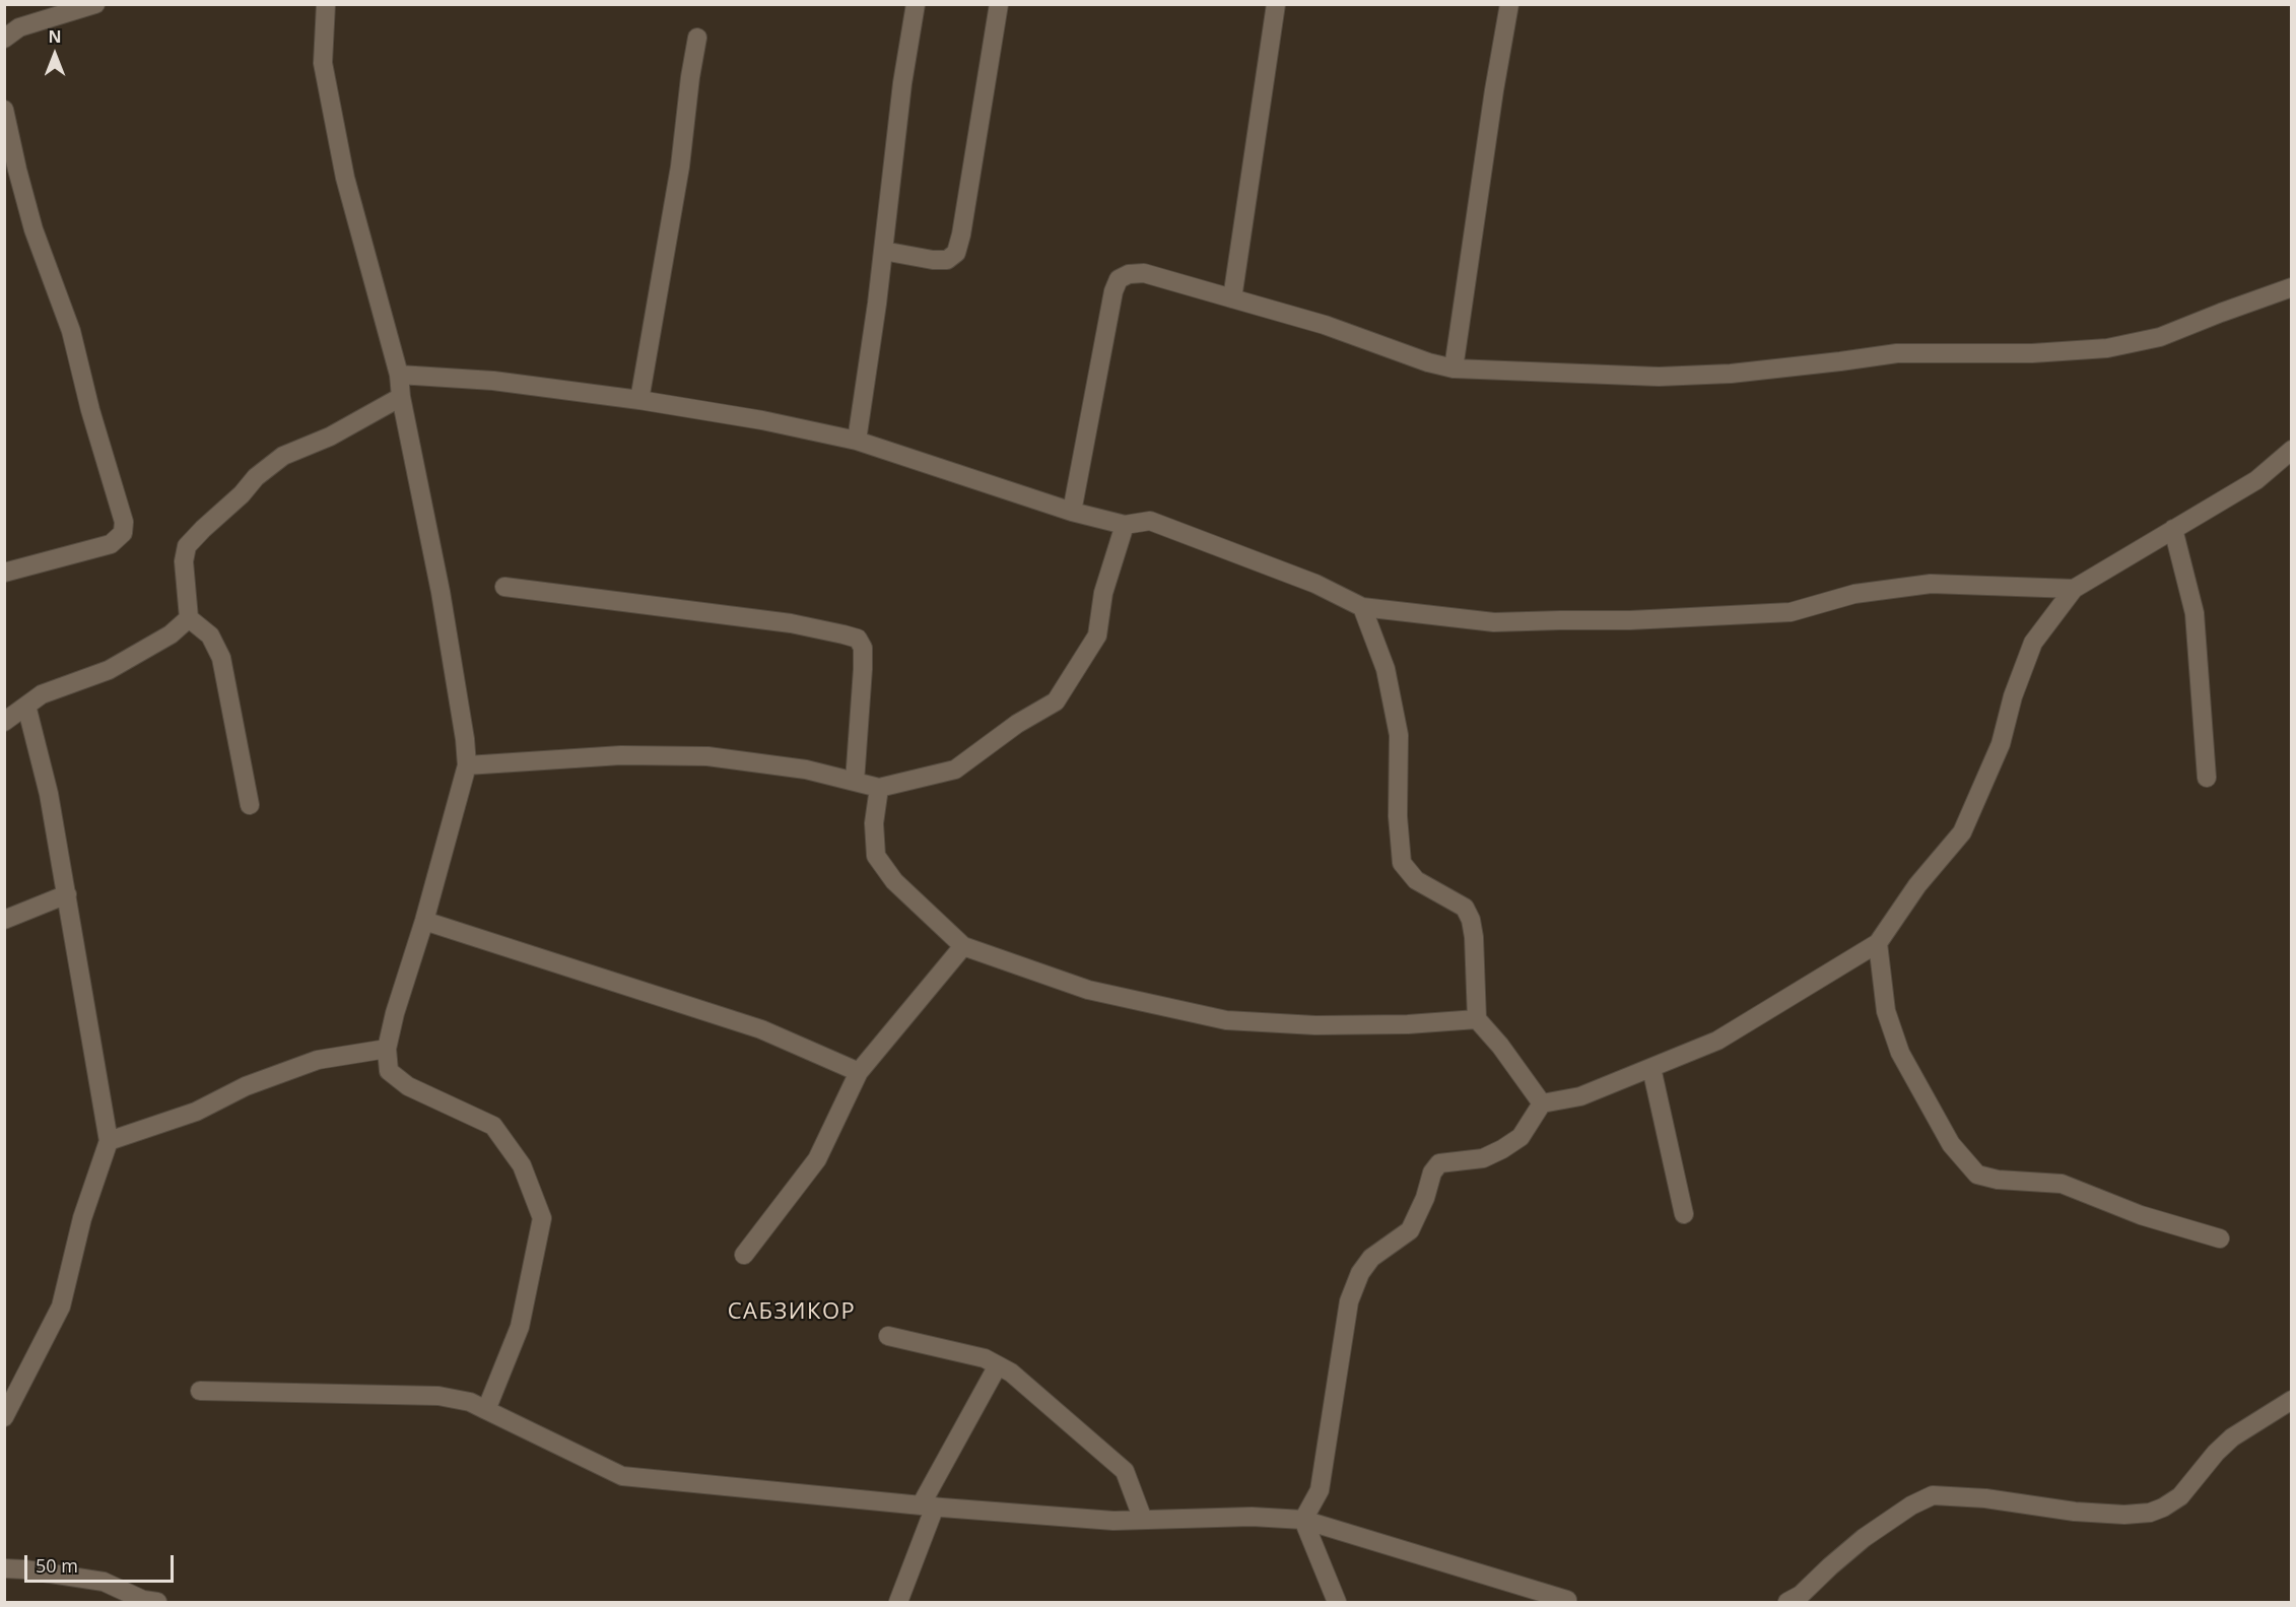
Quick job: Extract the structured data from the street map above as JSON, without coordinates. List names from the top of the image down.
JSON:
{
  "districts": ["САБЗИКОР"],
  "scale_bar": "50 m",
  "north": "top"
}
